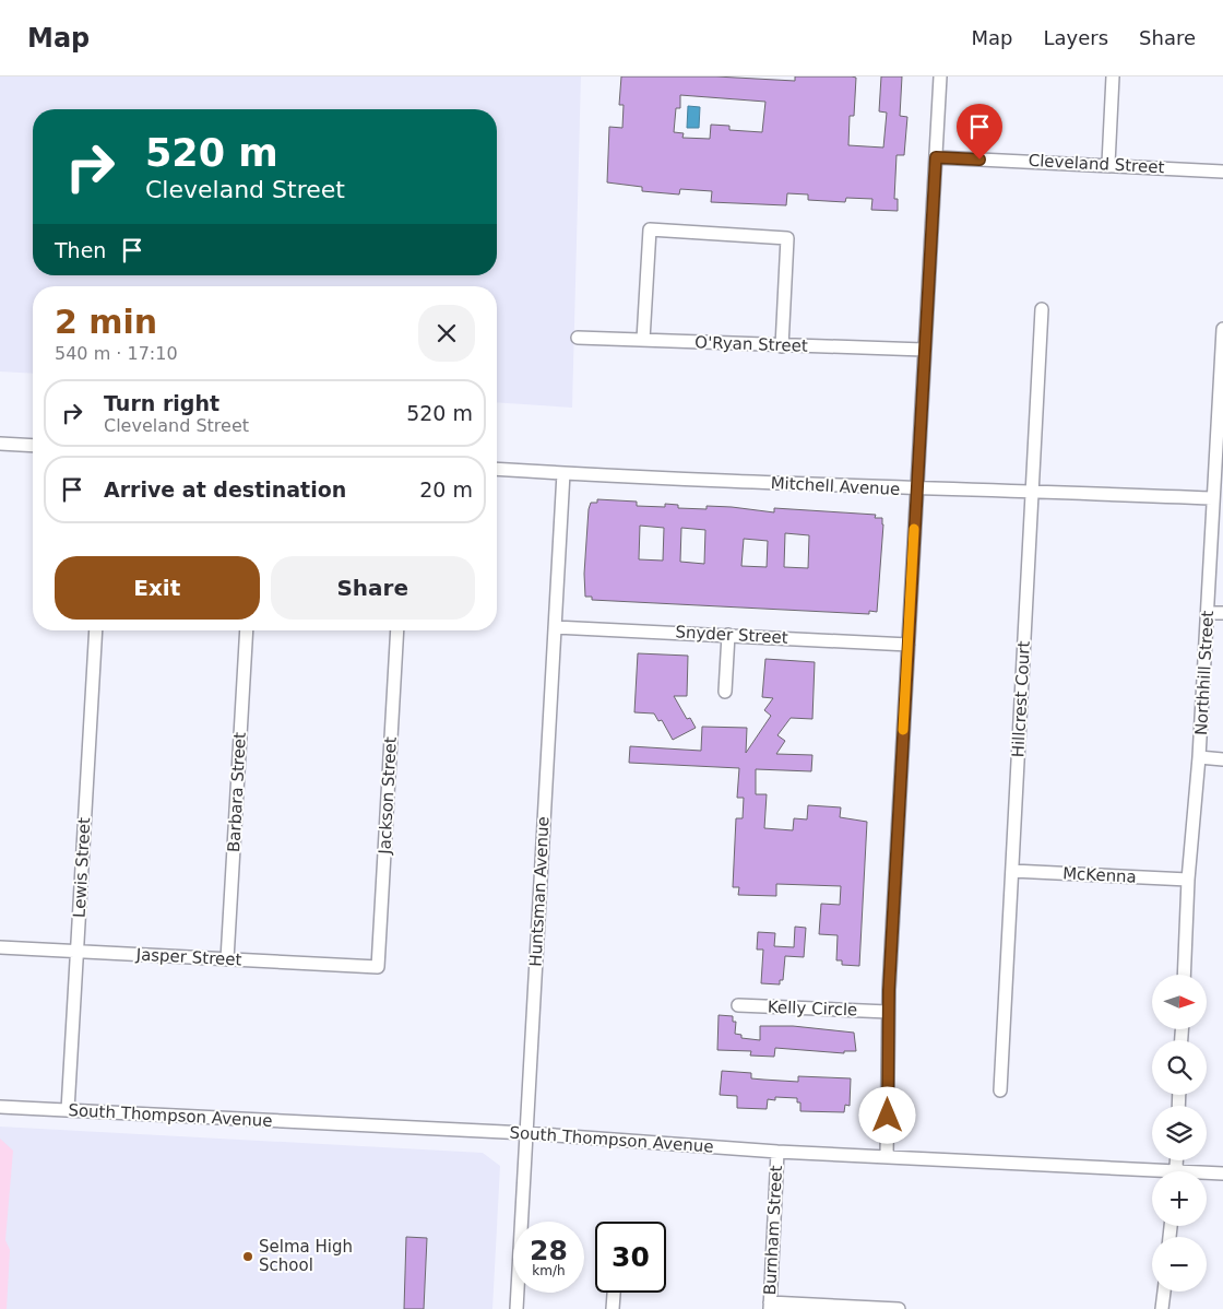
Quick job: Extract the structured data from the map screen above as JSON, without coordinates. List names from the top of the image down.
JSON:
{
  "streets": {
    "street": [
      "Cleveland Street",
      "O'Ryan Street",
      "Mitchell Avenue",
      "Snyder Street",
      "Northhill Street",
      "Hillcrest Court",
      "Barbara Street",
      "Jackson Street",
      "Lewis Street",
      "McKenna",
      "Huntsman Avenue",
      "Jasper Street",
      "Kelly Circle",
      "South Thompson Avenue",
      "Burnham Street"
    ]
  },
  "crossings": [
    ["Mitchell Avenue", "Northhill Street"],
    ["Mitchell Avenue", "Hillcrest Court"],
    ["Mitchell Avenue", "Huntsman Avenue"],
    ["Snyder Street", "Huntsman Avenue"],
    ["Northhill Street", "McKenna"],
    ["Hillcrest Court", "McKenna"],
    ["Barbara Street", "Jasper Street"],
    ["Jackson Street", "Jasper Street"],
    ["Lewis Street", "Jasper Street"],
    ["Lewis Street", "South Thompson Avenue"],
    ["Huntsman Avenue", "South Thompson Avenue"],
    ["South Thompson Avenue", "Burnham Street"]
  ],
  "places": ["Selma High School"],
  "north": "right",
  "page": {
    "header": "Map",
    "nav": ["Map", "Layers", "Share"],
    "turn": ["520 m", "Cleveland Street"],
    "then": "Then",
    "heading": ["2 min", "540 m · 17:10"],
    "list": [
      {
        "name": "Turn right",
        "note": "Cleveland Street",
        "value": "520 m"
      },
      {
        "name": "Arrive at destination",
        "value": "20 m"
      }
    ],
    "buttons": ["Exit", "Share"],
    "map_buttons": ["+", "−"],
    "speed": "28 km/h",
    "limit": "30"
  }
}
